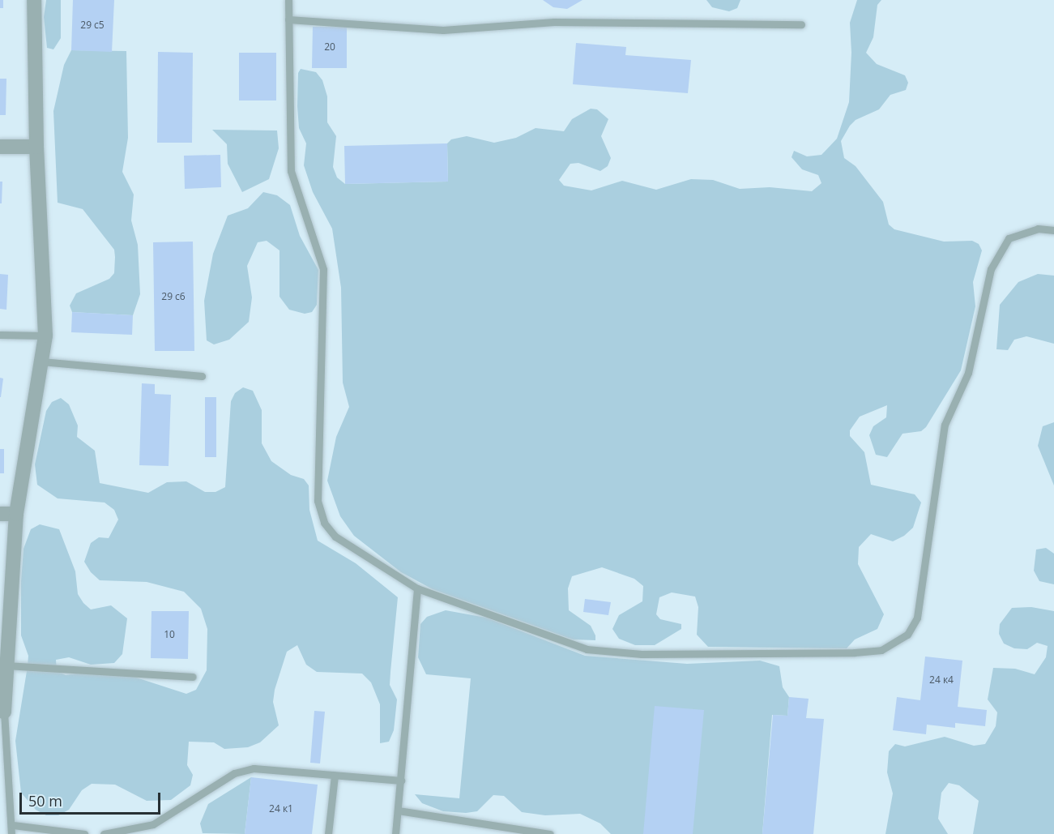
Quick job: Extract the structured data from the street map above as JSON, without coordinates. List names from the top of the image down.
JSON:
{
  "house_numbers": [
    "29 с5",
    "20",
    "29 с6",
    "10",
    "24 к4",
    "24 к1"
  ],
  "scale_bar": "50 m"
}
